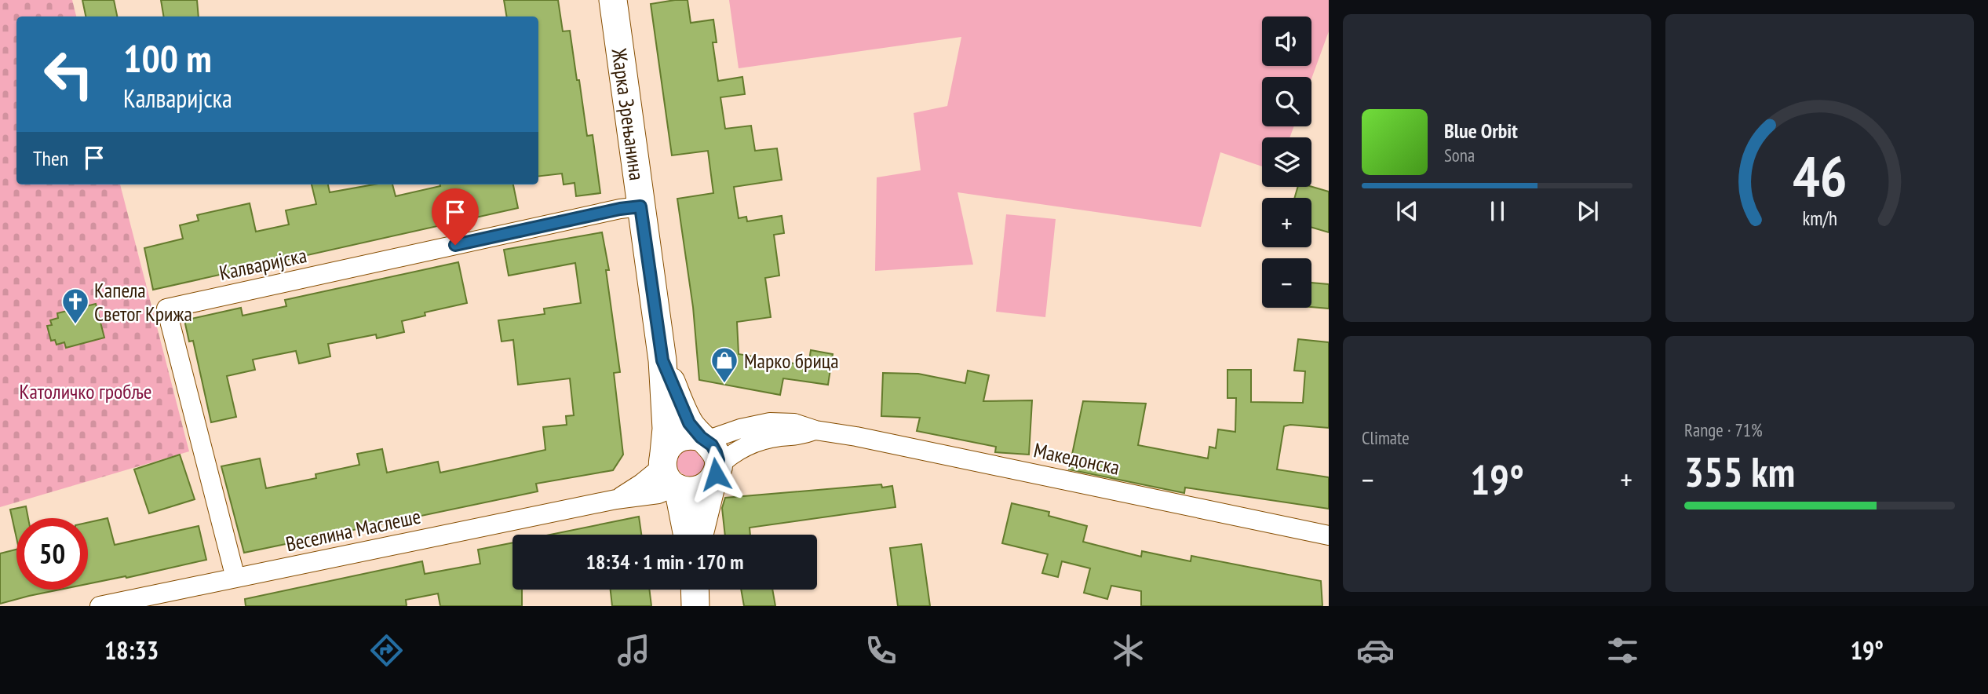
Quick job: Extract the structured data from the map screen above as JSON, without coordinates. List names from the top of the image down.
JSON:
{
  "streets": {
    "main road": ["Жарка Зрењанина"],
    "street": ["Калваријска", "Македонска", "Веселина Маслеше"]
  },
  "crossings": [
    ["Жарка Зрењанина", "Калваријска"],
    ["Жарка Зрењанина", "Македонска"],
    ["Жарка Зрењанина", "Веселина Маслеше"],
    ["Калваријска", "Веселина Маслеше"],
    ["Македонска", "Веселина Маслеше"]
  ],
  "parks": ["Католичко гробље"],
  "places": {
    "church": ["Капела Светог Крижа"],
    "shop": ["Марко брица"]
  },
  "page": {
    "map_buttons": ["+", "−"],
    "turn": ["100 m", "Калваријска"],
    "song": ["Blue Orbit", "Sona"],
    "then": "Then",
    "tile": [
      "Climate",
      ["Range · 71%", "355 km"]
    ],
    "heat": ["−", "19°", "+"],
    "limit": "50",
    "trip": "18:34 · 1 min · 170 m",
    "tabs": ["18:33", "19°"],
    "gauge": ["46", "km/h"]
  }
}
